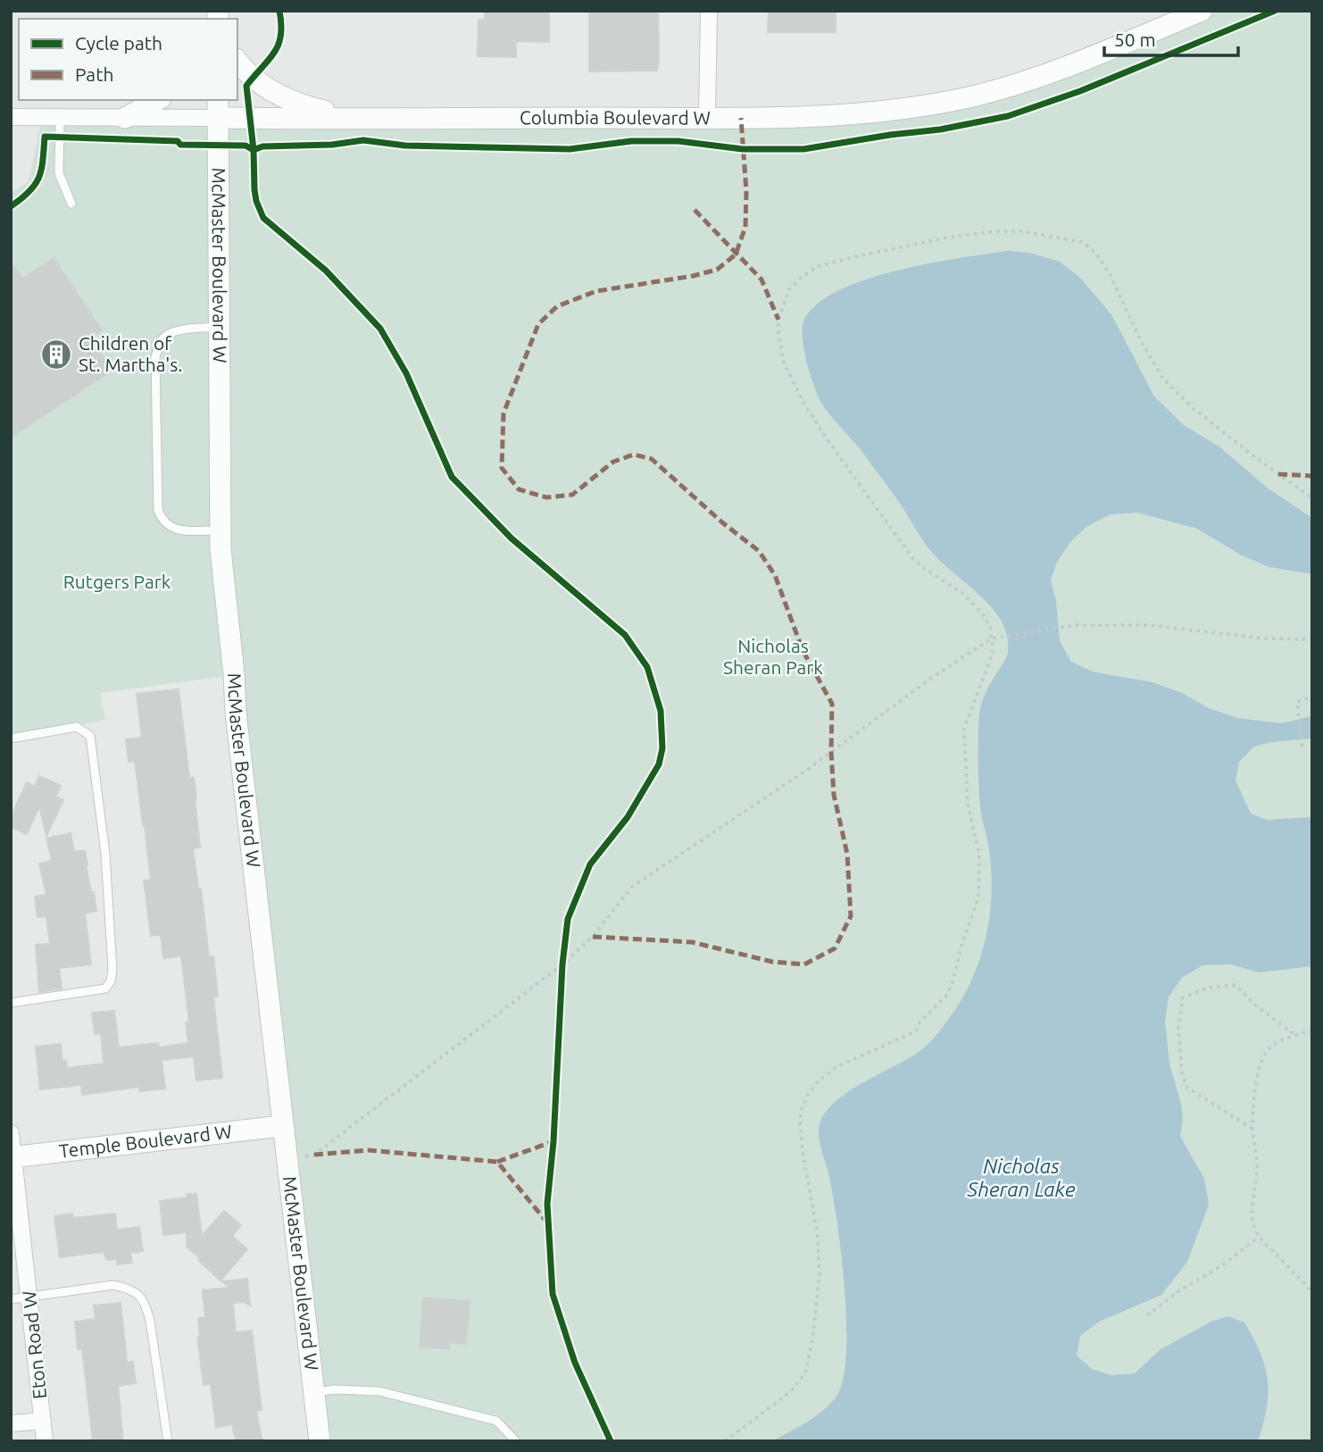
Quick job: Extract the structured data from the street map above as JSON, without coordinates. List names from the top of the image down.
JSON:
{
  "streets": {
    "street": [
      "Columbia Boulevard W",
      "McMaster Boulevard W",
      "Temple Boulevard W",
      "Eton Road W"
    ]
  },
  "crossings": [
    ["Columbia Boulevard W", "McMaster Boulevard W"],
    ["McMaster Boulevard W", "Temple Boulevard W"],
    ["Temple Boulevard W", "Eton Road W"]
  ],
  "water": ["Nicholas Sheran Lake"],
  "parks": ["Rutgers Park", "Nicholas Sheran Park"],
  "places": {
    "building": ["Children of St. Martha's."]
  },
  "legend": ["Cycle path", "Path"],
  "scale_bar": "50 m"
}
